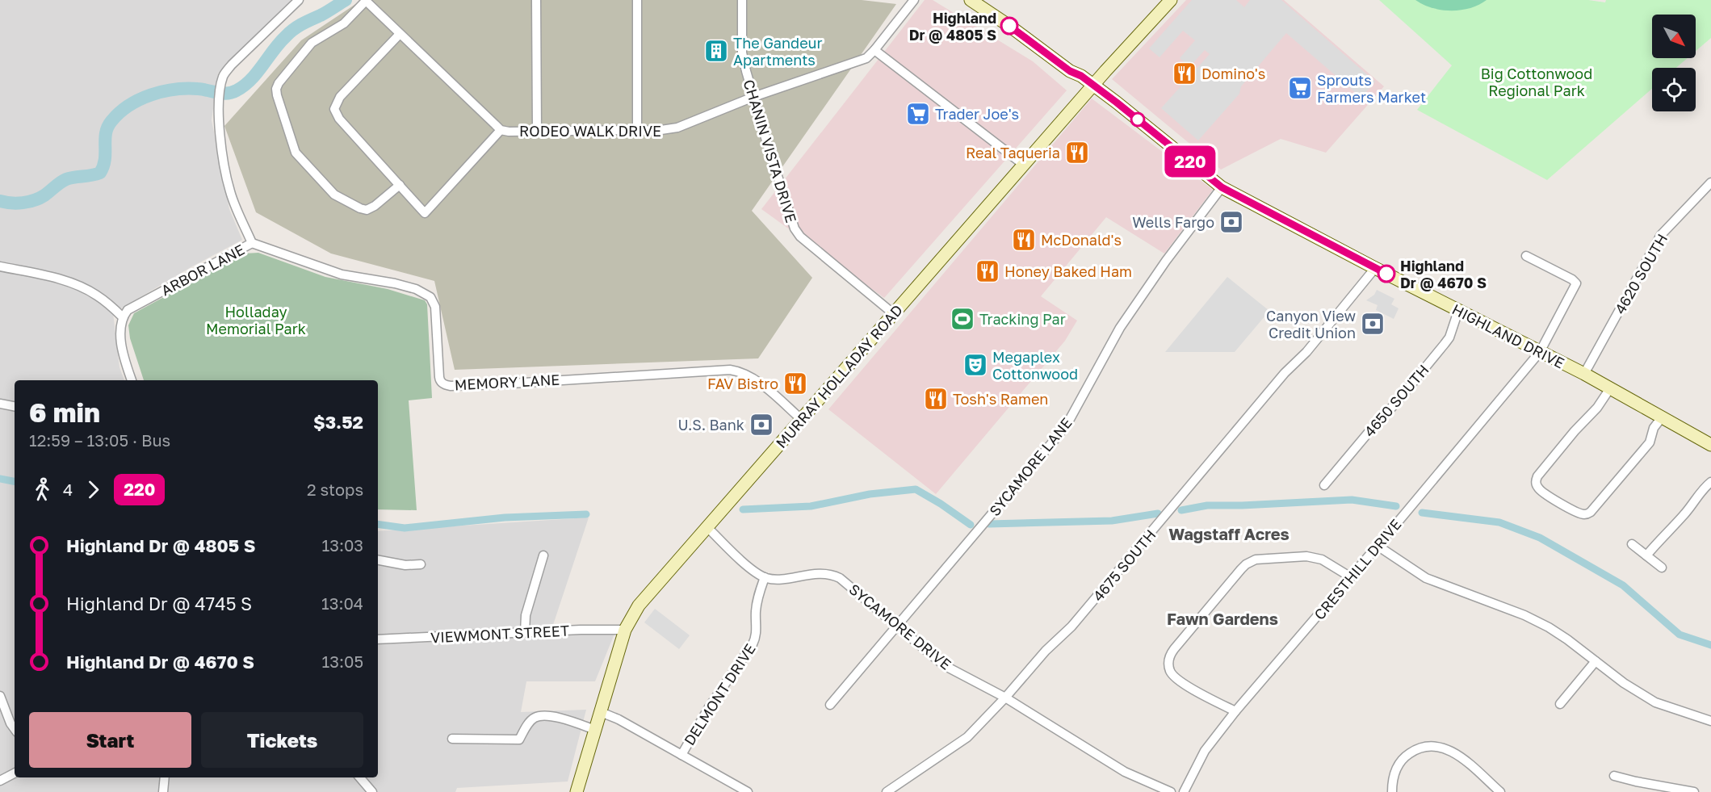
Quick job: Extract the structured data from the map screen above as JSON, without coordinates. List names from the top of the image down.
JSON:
{
  "streets": {
    "main road": ["HIGHLAND DRIVE", "MURRAY HOLLADAY ROAD"],
    "street": [
      "RODEO WALK DRIVE",
      "CHANIN VISTA DRIVE",
      "ARBOR LANE",
      "4620 SOUTH",
      "MEMORY LANE",
      "4650 SOUTH",
      "SYCAMORE LANE",
      "4675 SOUTH",
      "CRESTHILL DRIVE",
      "SYCAMORE DRIVE",
      "VIEWMONT STREET",
      "DELMONT DRIVE"
    ]
  },
  "crossings": [
    ["RODEO WALK DRIVE", "CHANIN VISTA DRIVE"],
    ["CHANIN VISTA DRIVE", "MURRAY HOLLADAY ROAD"],
    ["ARBOR LANE", "MEMORY LANE"],
    ["4620 SOUTH", "HIGHLAND DRIVE"],
    ["HIGHLAND DRIVE", "MURRAY HOLLADAY ROAD"],
    ["HIGHLAND DRIVE", "4650 SOUTH"],
    ["HIGHLAND DRIVE", "SYCAMORE LANE"],
    ["HIGHLAND DRIVE", "4675 SOUTH"],
    ["HIGHLAND DRIVE", "CRESTHILL DRIVE"],
    ["MURRAY HOLLADAY ROAD", "MEMORY LANE"],
    ["MURRAY HOLLADAY ROAD", "VIEWMONT STREET"],
    ["SYCAMORE LANE", "SYCAMORE DRIVE"],
    ["4675 SOUTH", "SYCAMORE DRIVE"],
    ["SYCAMORE DRIVE", "DELMONT DRIVE"]
  ],
  "districts": ["Wagstaff Acres", "Fawn Gardens"],
  "parks": ["Big Cottonwood Regional Park", "Holladay Memorial Park"],
  "places": {
    "other": ["Highland Dr @ 4805 S", "Highland Dr @ 4670 S"],
    "building": ["The Gandeur Apartments"],
    "restaurant": [
      "Domino's",
      "Real Taqueria",
      "McDonald's",
      "Honey Baked Ham",
      "FAV Bistro",
      "Tosh's Ramen"
    ],
    "supermarket": ["Sprouts Farmers Market", "Trader Joe's"],
    "bank": ["Wells Fargo", "Canyon View Credit Union", "U.S. Bank"],
    "sports": ["Tracking Par"],
    "theatre": ["Megaplex Cottonwood"]
  },
  "lines": ["bus line 220"],
  "north": "bottom right",
  "page": {
    "on_map": "220",
    "heading": ["6 min", "12:59 – 13:05 · Bus", "$3.52"],
    "legs": ["4", "220", "2 stops"],
    "list": [
      {
        "name": "Highland Dr @ 4805 S",
        "value": "13:03"
      },
      {
        "name": "Highland Dr @ 4745 S",
        "value": "13:04"
      },
      {
        "name": "Highland Dr @ 4670 S",
        "value": "13:05"
      }
    ],
    "buttons": ["Start", "Tickets"]
  }
}
